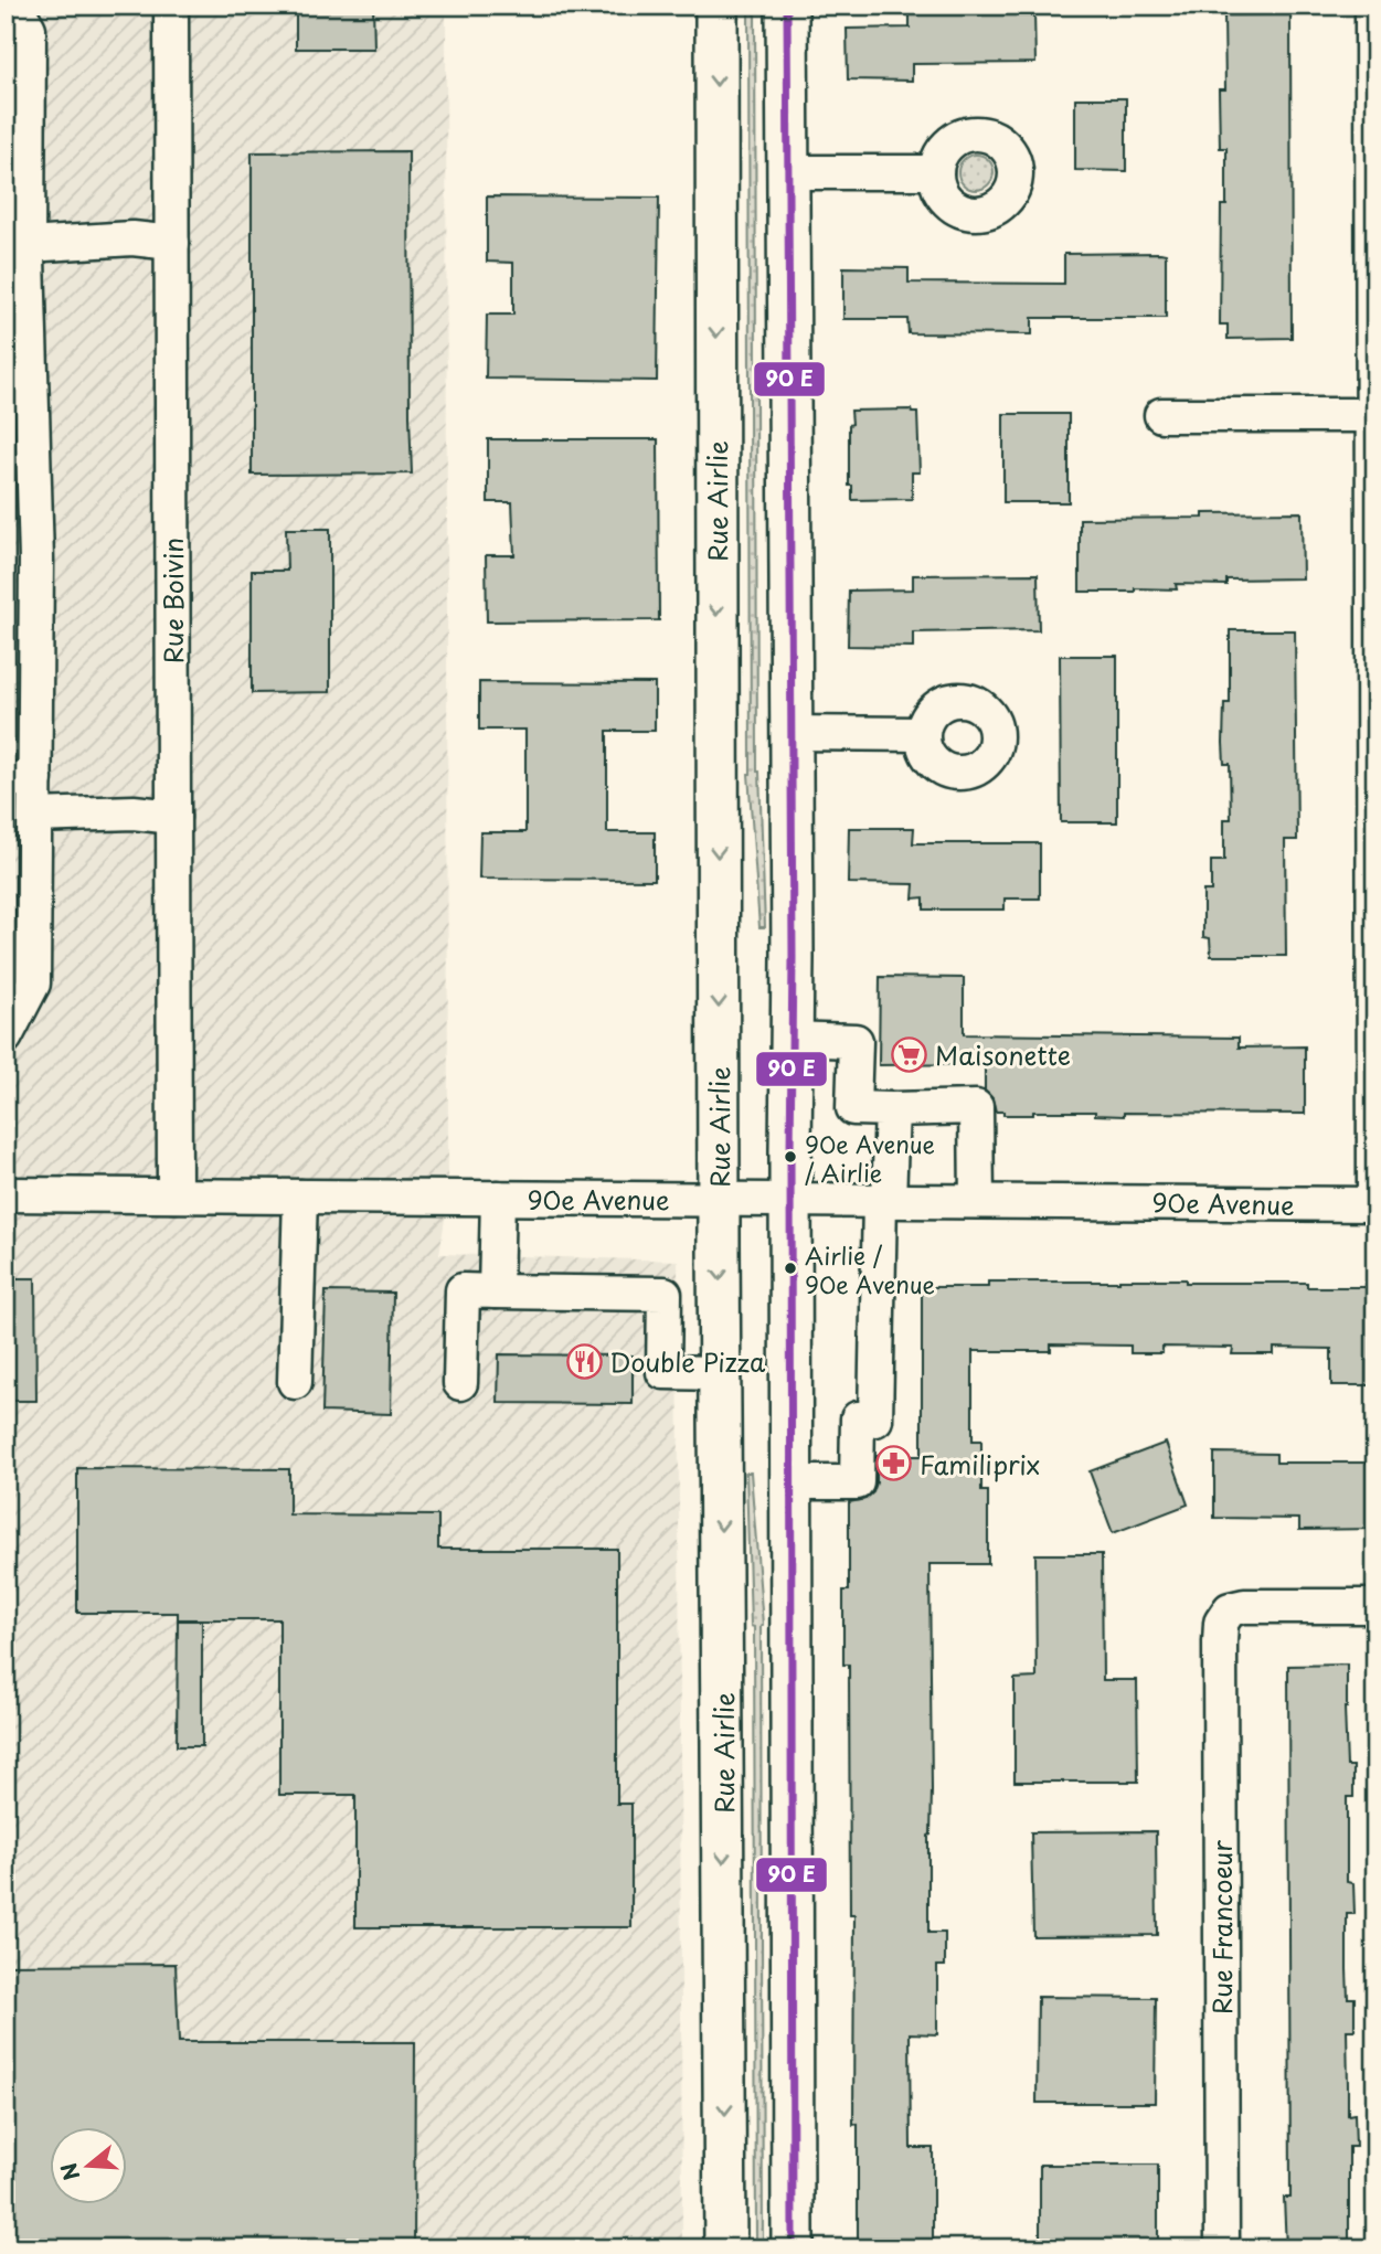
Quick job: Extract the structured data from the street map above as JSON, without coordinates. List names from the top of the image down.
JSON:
{
  "streets": {
    "main road": ["Rue Airlie"],
    "street": ["Rue Boivin", "90e Avenue", "Rue Francoeur"]
  },
  "crossings": [
    ["Rue Airlie", "90e Avenue"],
    ["Rue Boivin", "90e Avenue"]
  ],
  "places": {
    "supermarket": ["Maisonette"],
    "other": ["90e Avenue / Airlie", "Airlie / 90e Avenue"],
    "restaurant": ["Double Pizza"],
    "pharmacy": ["Familiprix"]
  },
  "north": "left"
}
